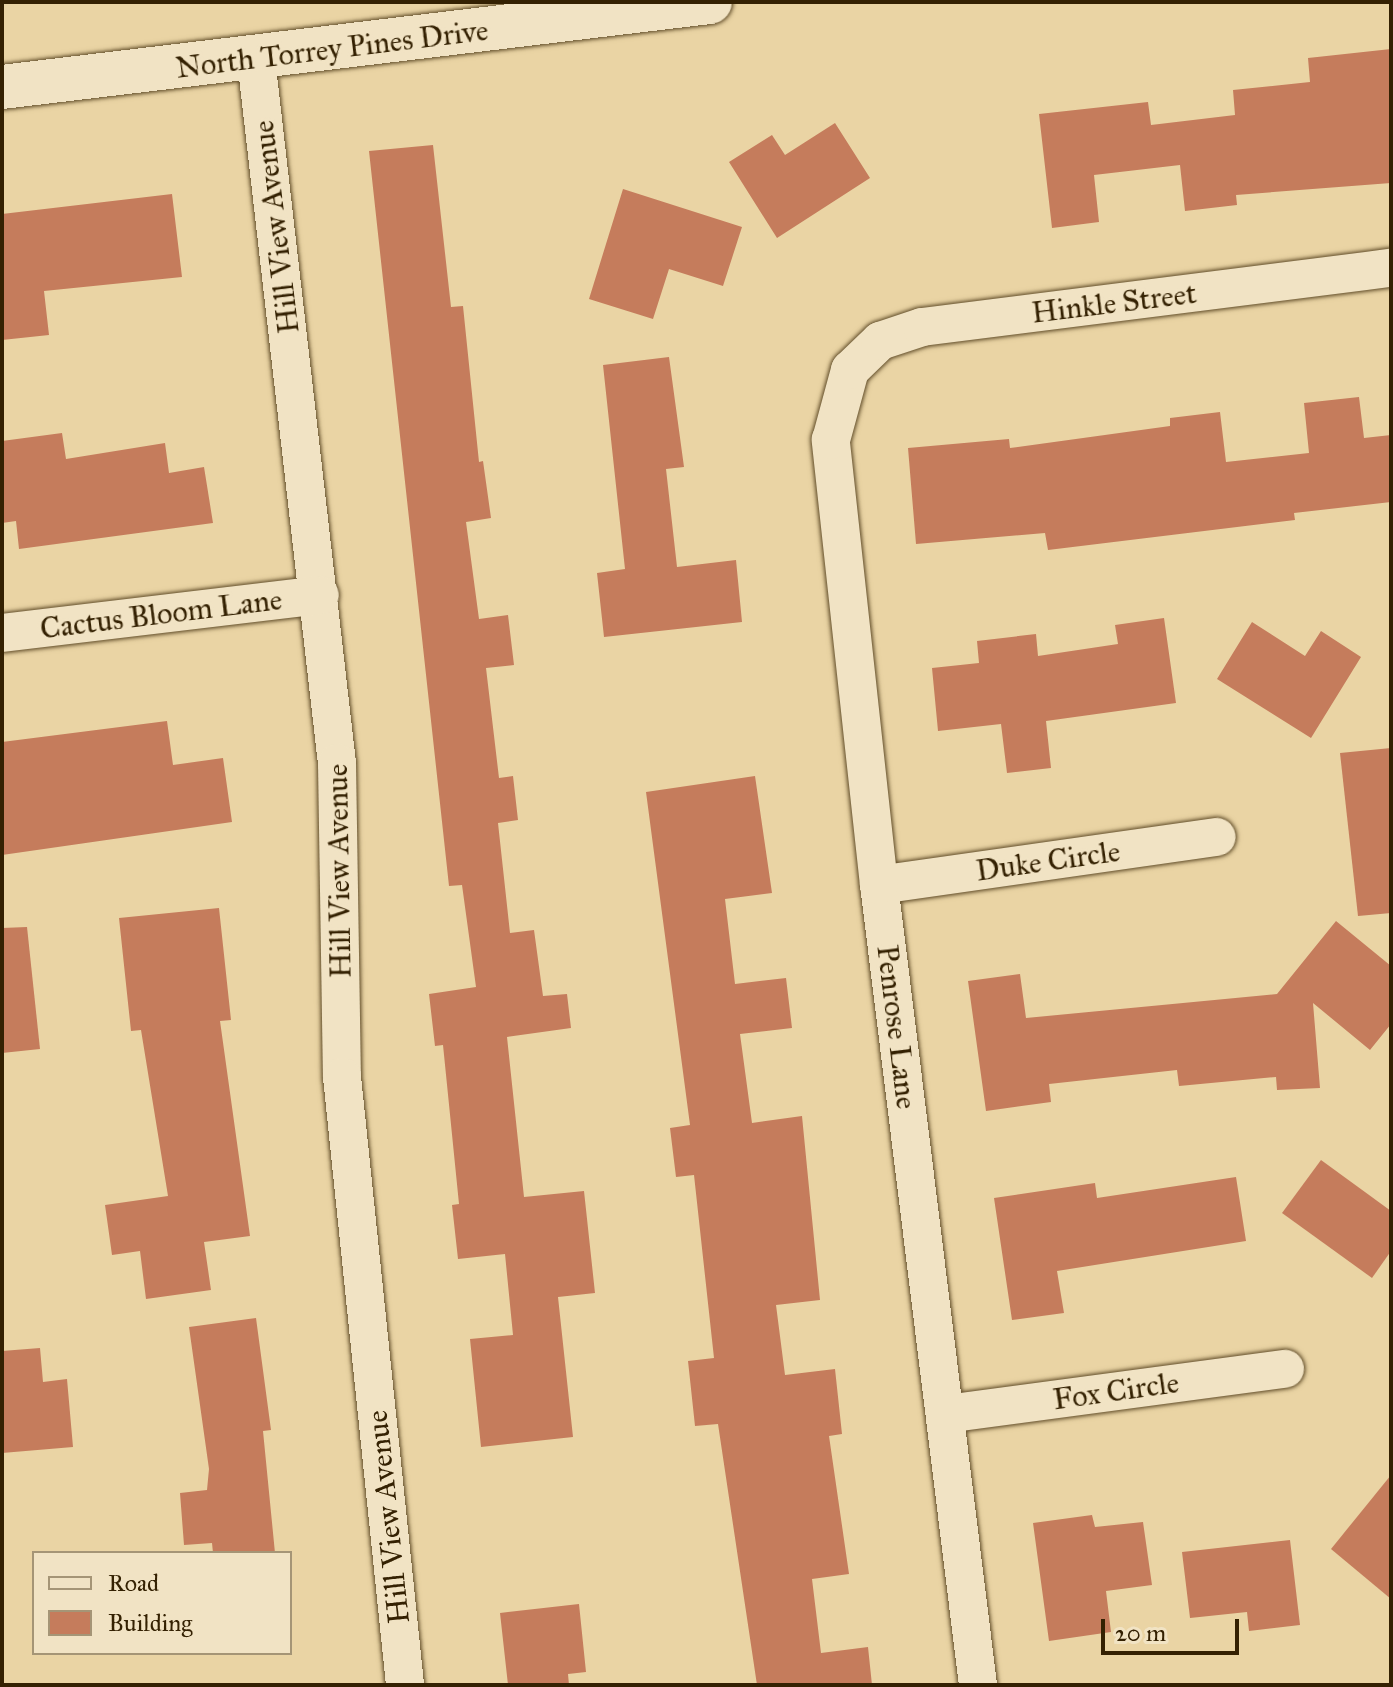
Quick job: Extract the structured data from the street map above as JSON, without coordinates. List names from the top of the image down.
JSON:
{
  "streets": {
    "main road": ["North Torrey Pines Drive"],
    "street": [
      "Hill View Avenue",
      "Hinkle Street",
      "Cactus Bloom Lane",
      "Duke Circle",
      "Penrose Lane",
      "Fox Circle"
    ]
  },
  "crossings": [
    ["North Torrey Pines Drive", "Hill View Avenue"],
    ["Hill View Avenue", "Cactus Bloom Lane"],
    ["Hinkle Street", "Penrose Lane"],
    ["Duke Circle", "Penrose Lane"],
    ["Penrose Lane", "Fox Circle"]
  ],
  "legend": ["Road", "Building"],
  "scale_bar": "20 m"
}
